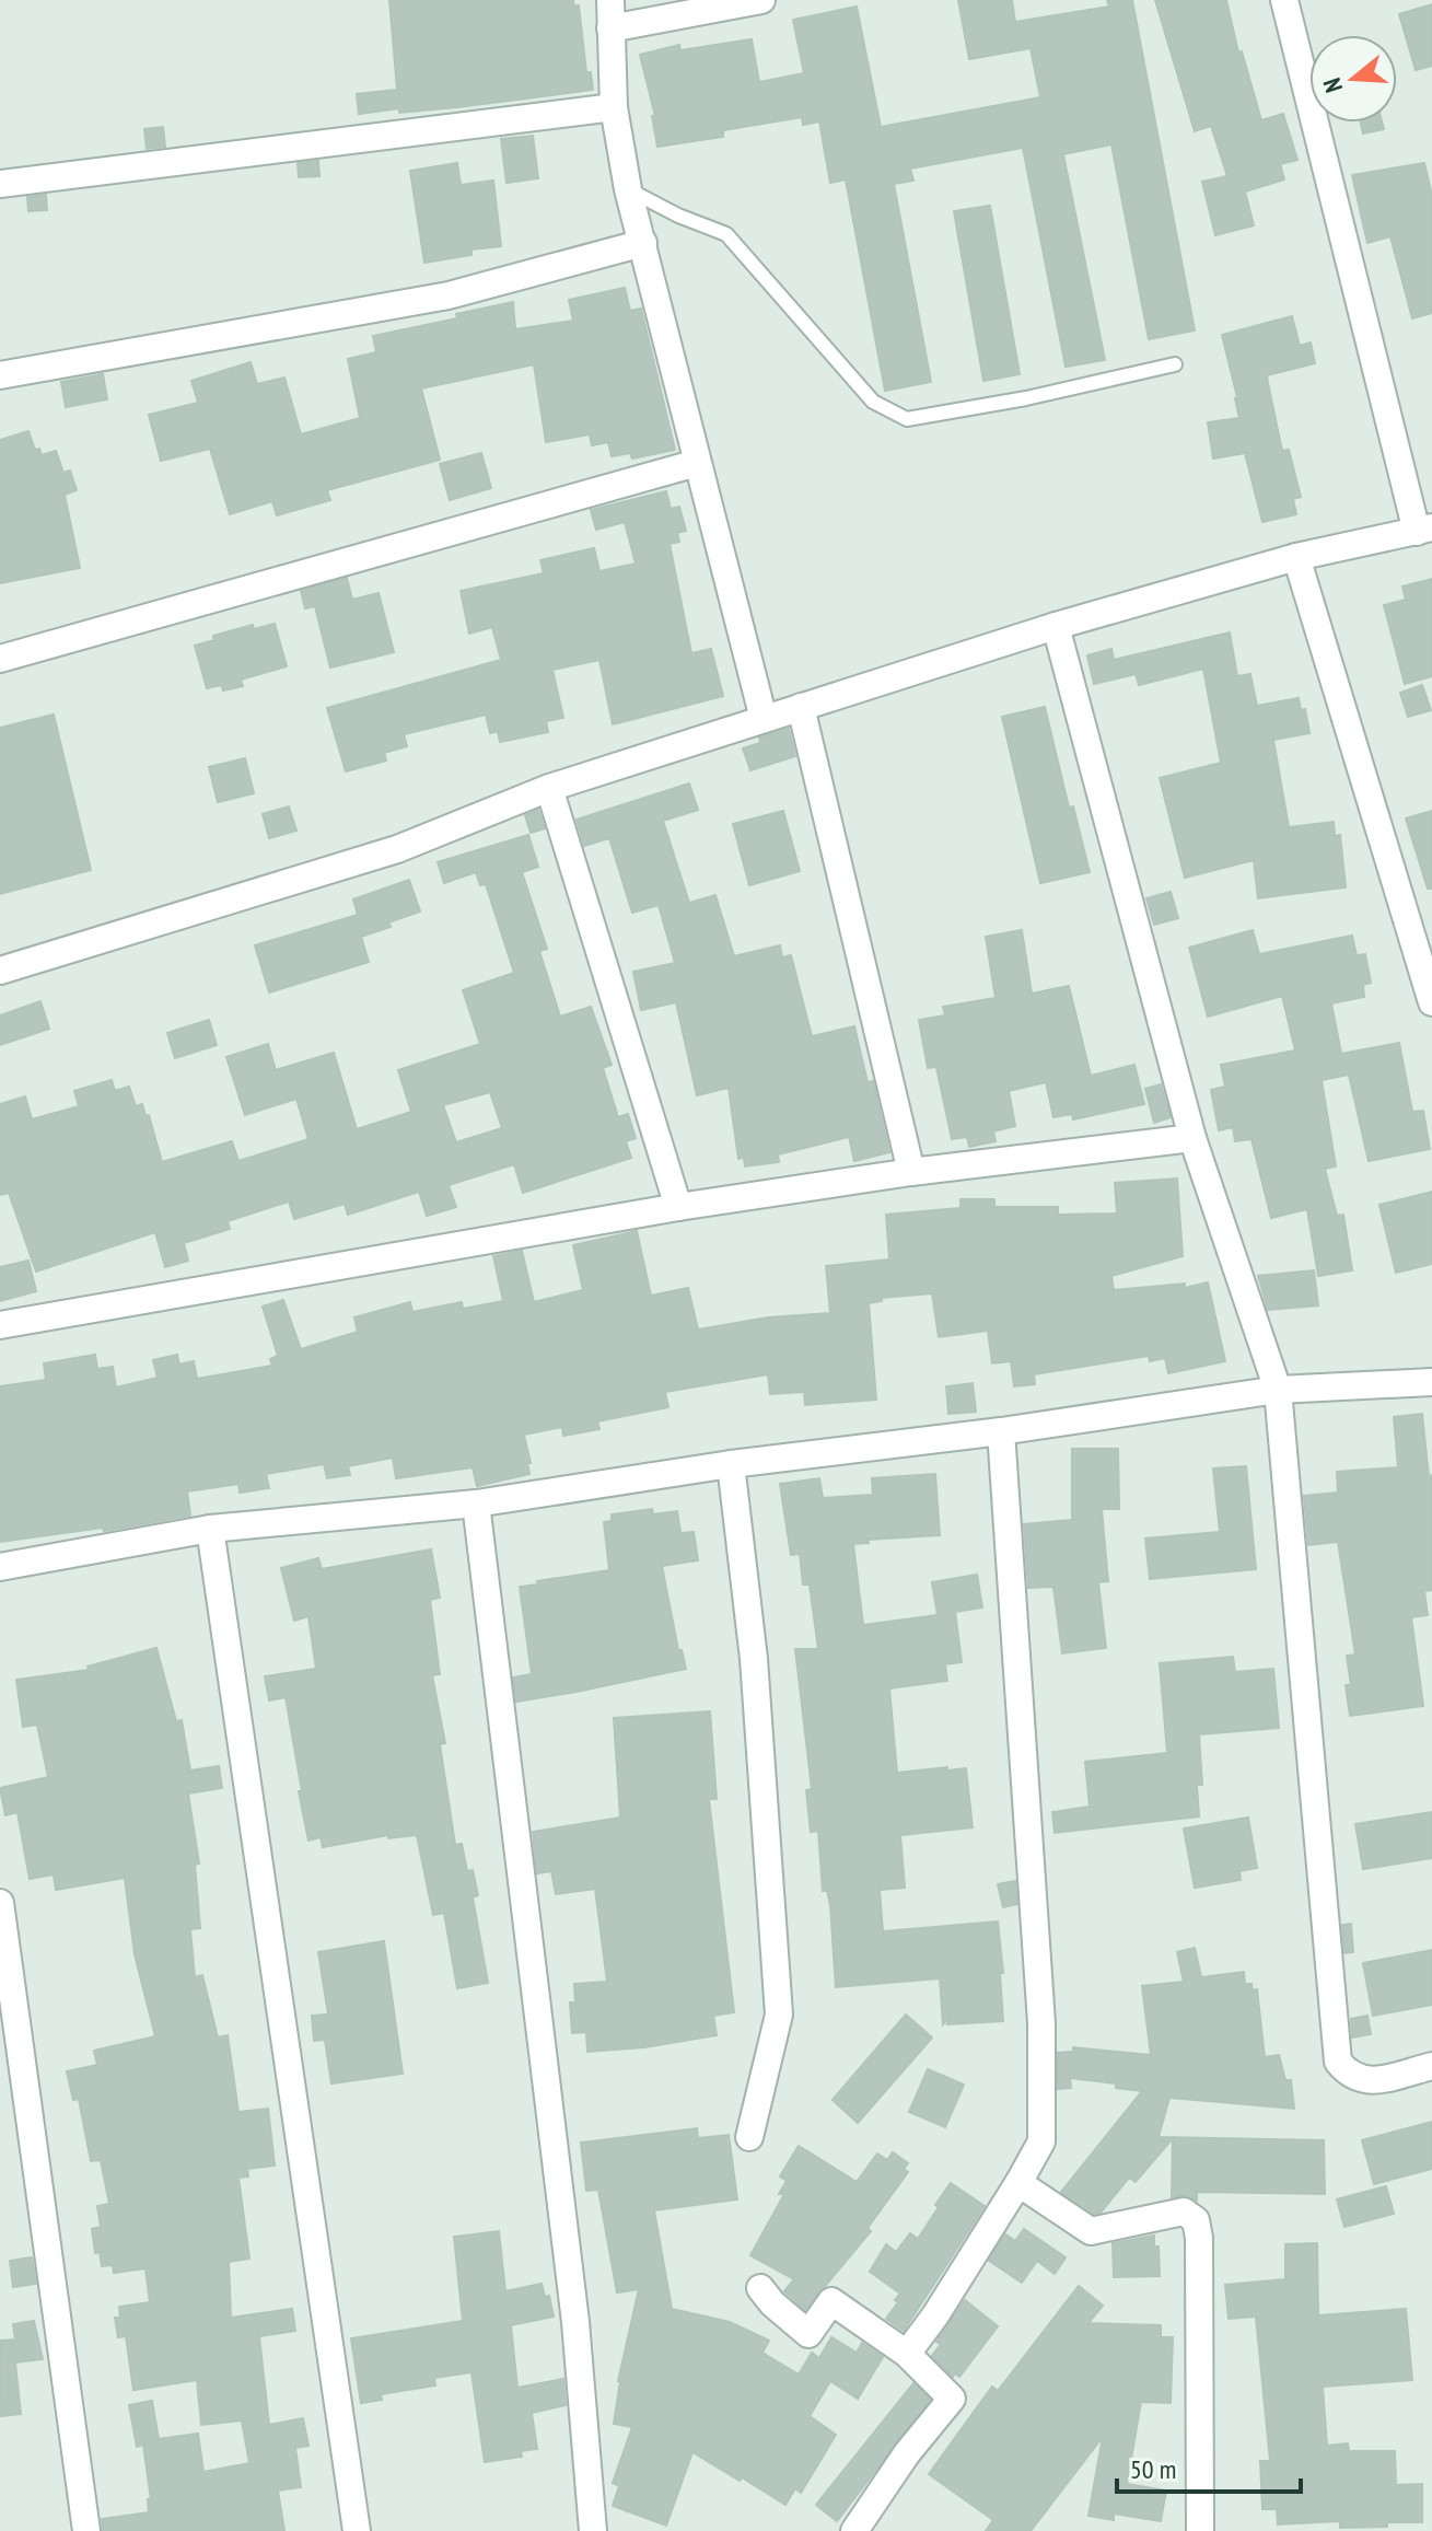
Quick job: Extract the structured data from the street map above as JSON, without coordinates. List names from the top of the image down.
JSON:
{
  "scale_bar": "50 m",
  "north": "left"
}
